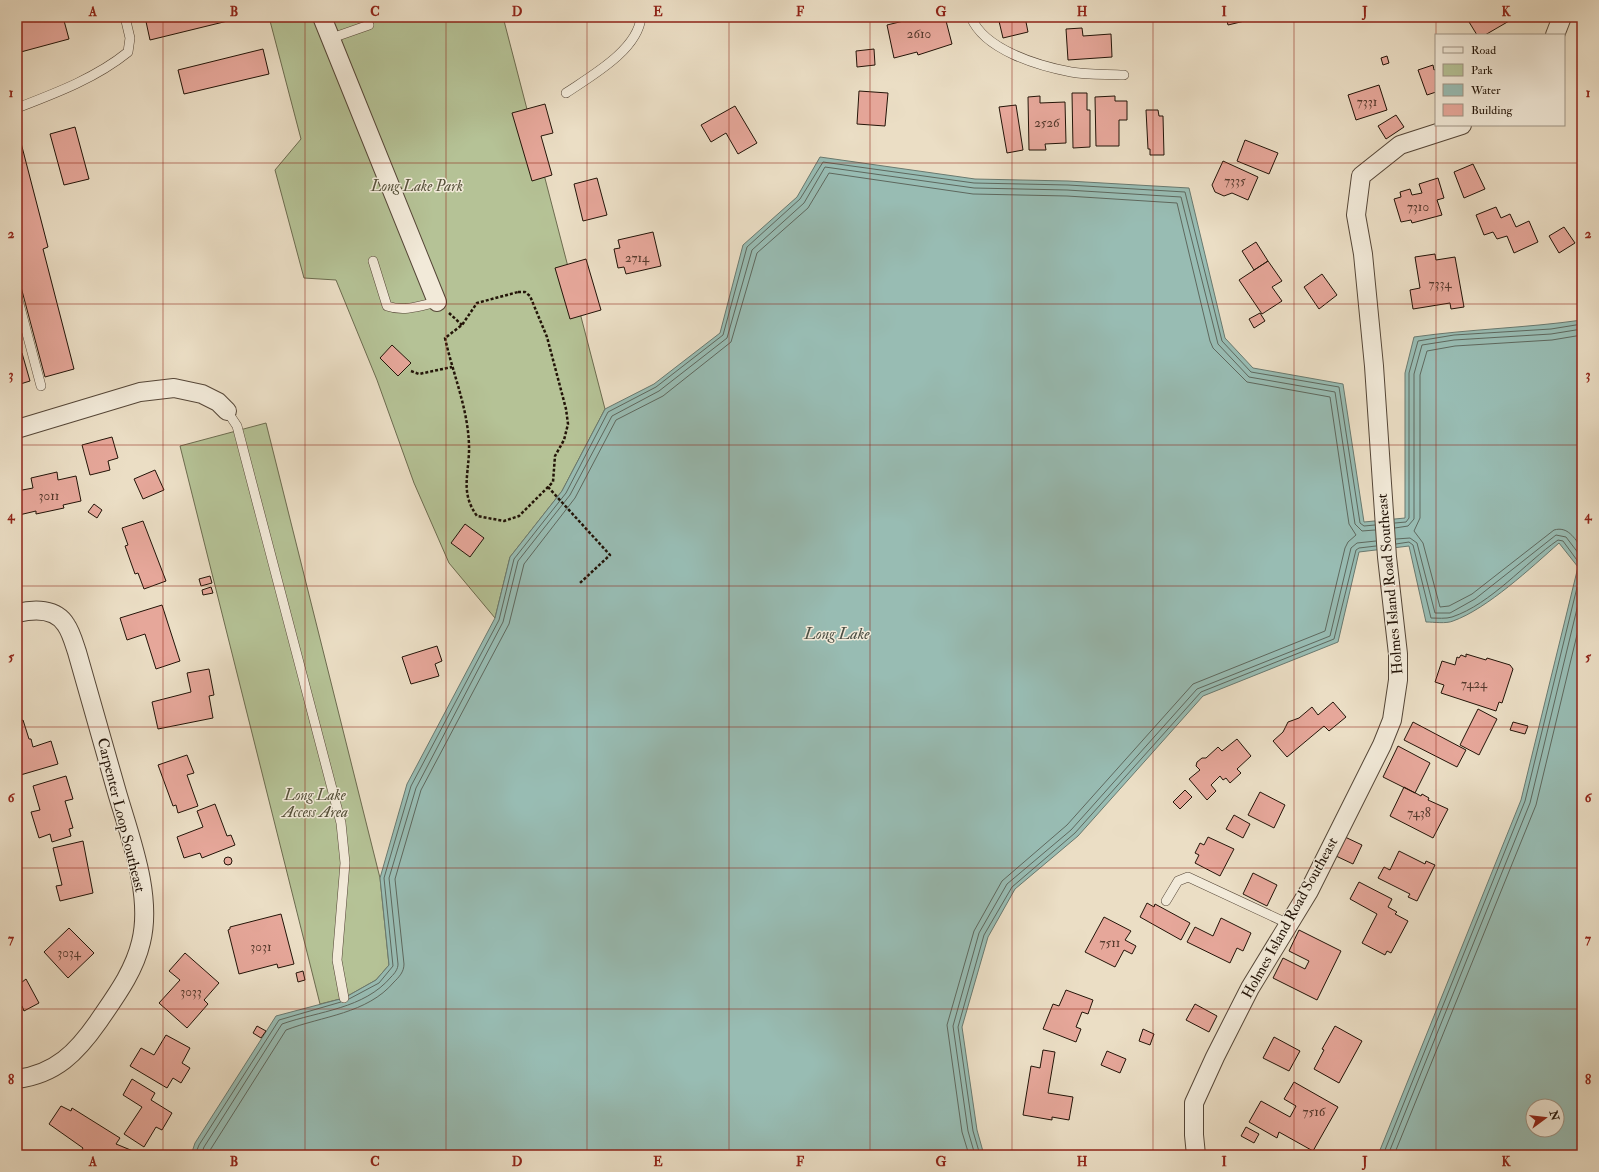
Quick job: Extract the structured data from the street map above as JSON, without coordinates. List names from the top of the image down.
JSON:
{
  "streets": {
    "street": ["Holmes Island Road Southeast", "Carpenter Loop Southeast"]
  },
  "water": ["Long Lake"],
  "parks": ["Long Lake Park", "Long Lake Access Area"],
  "house_numbers": [
    "2610",
    "7331",
    "2526",
    "7335",
    "7310",
    "2714",
    "7334",
    "3011",
    "7424",
    "7438",
    "7511",
    "3031",
    "3034",
    "3033",
    "7516"
  ],
  "legend": [
    "Road",
    "Park",
    "Water",
    "Building"
  ],
  "north": "right",
  "grid": {
    "columns": [
      "A",
      "B",
      "C",
      "D",
      "E",
      "F",
      "G",
      "H",
      "I",
      "J",
      "K"
    ],
    "rows": [
      "1",
      "2",
      "3",
      "4",
      "5",
      "6",
      "7",
      "8"
    ]
  }
}
